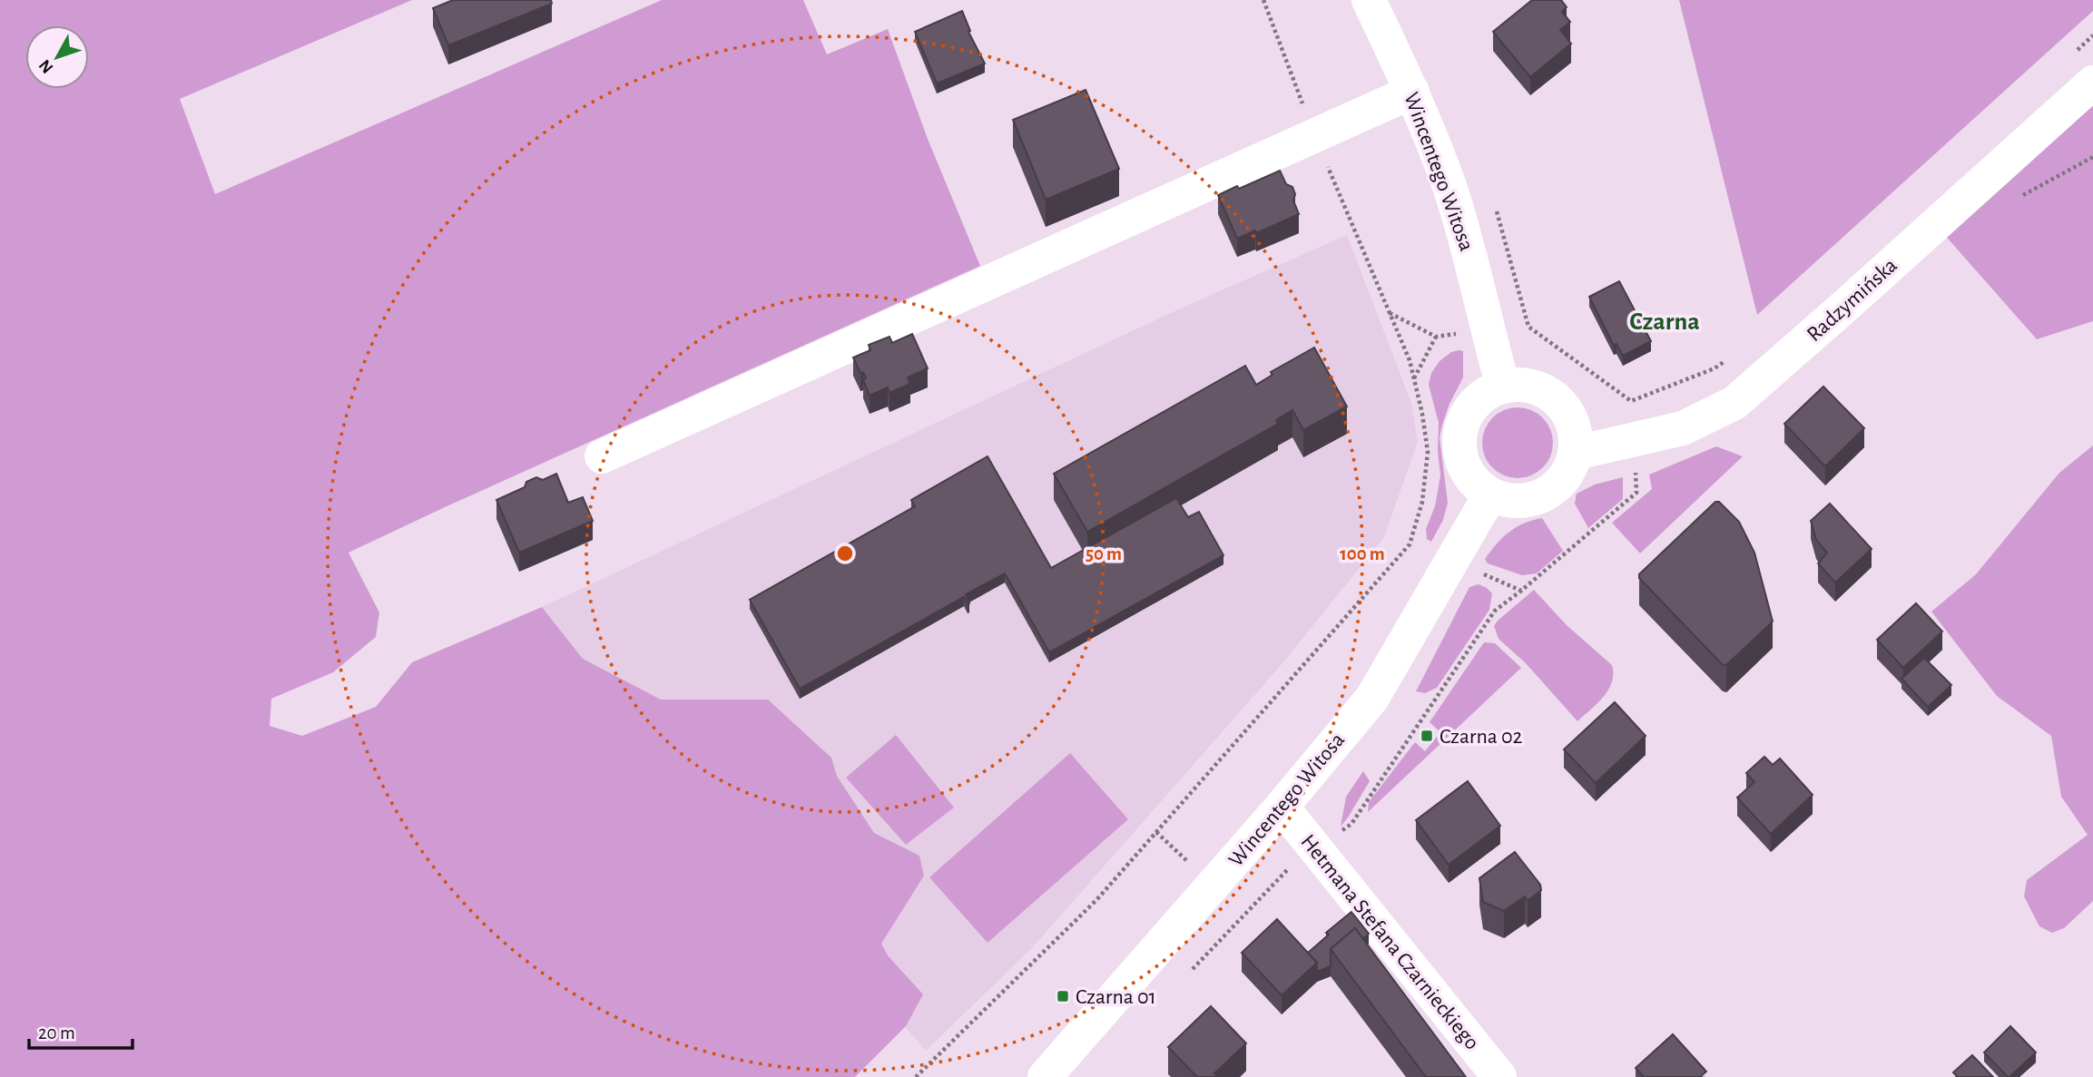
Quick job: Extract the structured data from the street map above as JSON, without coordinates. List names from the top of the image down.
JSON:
{
  "streets": {
    "street": ["Wincentego Witosa", "Radzymińska", "Hetmana Stefana Czarnieckiego"]
  },
  "crossings": [
    ["Wincentego Witosa", "Radzymińska"],
    ["Wincentego Witosa", "Hetmana Stefana Czarnieckiego"]
  ],
  "districts": ["Czarna"],
  "places": {
    "transit": ["Czarna 02", "Czarna 01"]
  },
  "scale_bar": "20 m",
  "north": "bottom left",
  "rings": ["50 m", "100 m"]
}
